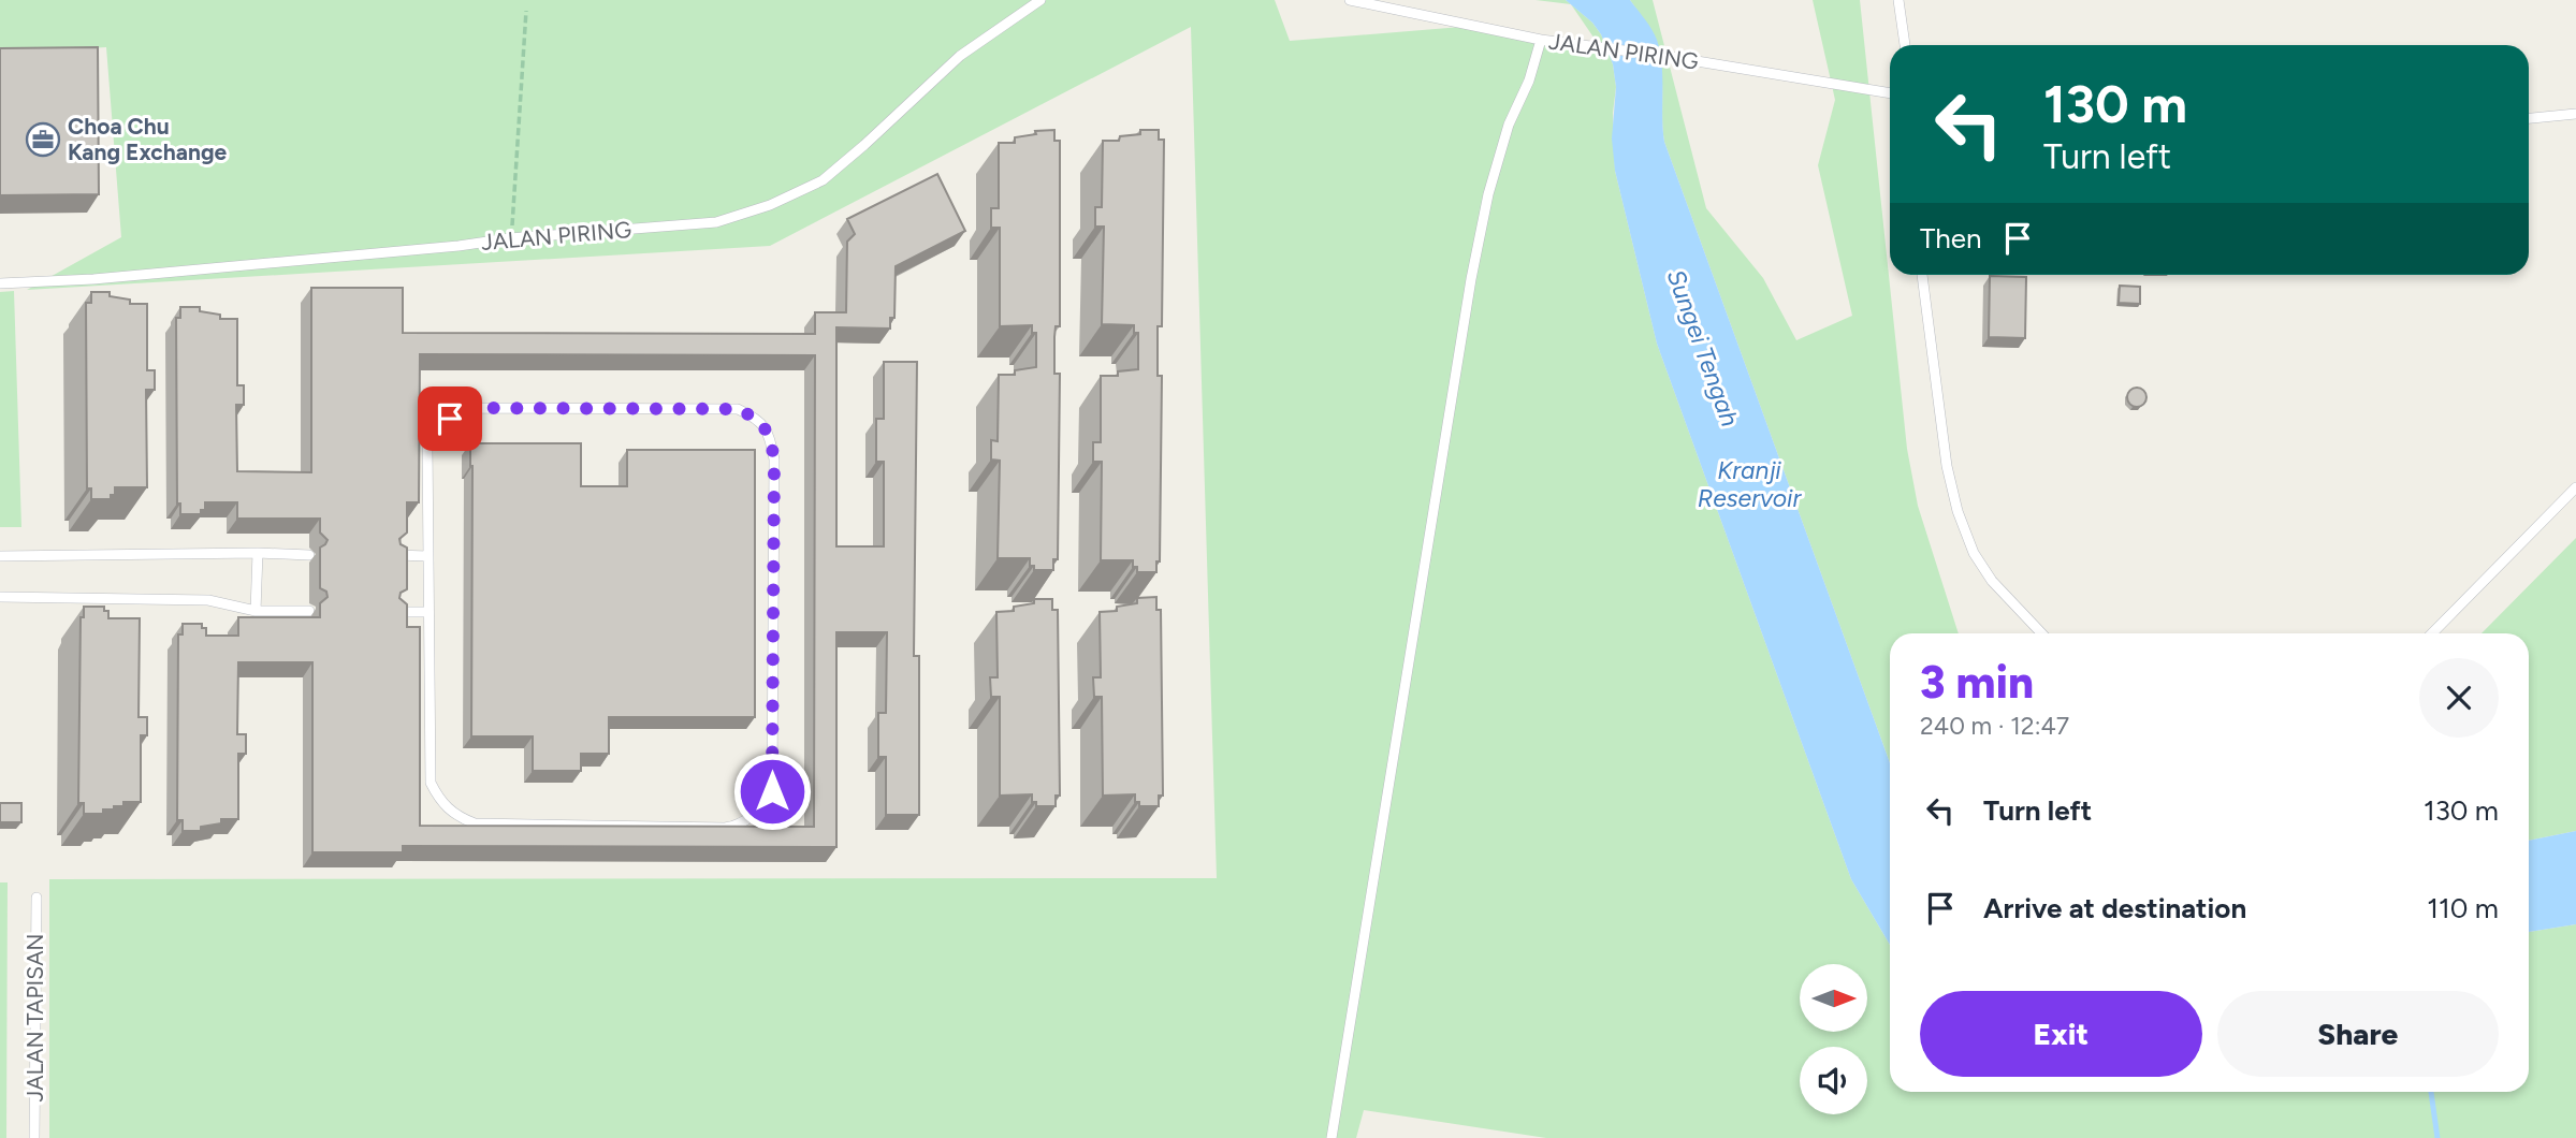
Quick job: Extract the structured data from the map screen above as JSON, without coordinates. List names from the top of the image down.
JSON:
{
  "streets": {
    "lane": ["JALAN PIRING", "JALAN TAPISAN"]
  },
  "water": ["Sungei Tengah", "Kranji Reservoir"],
  "places": {
    "office": ["Choa Chu Kang Exchange"]
  },
  "north": "right",
  "page": {
    "turn": ["130 m", "Turn left"],
    "then": "Then",
    "heading": ["3 min", "240 m · 12:47"],
    "list": [
      {
        "name": "Turn left",
        "value": "130 m"
      },
      {
        "name": "Arrive at destination",
        "value": "110 m"
      }
    ],
    "buttons": ["Exit", "Share"]
  }
}
